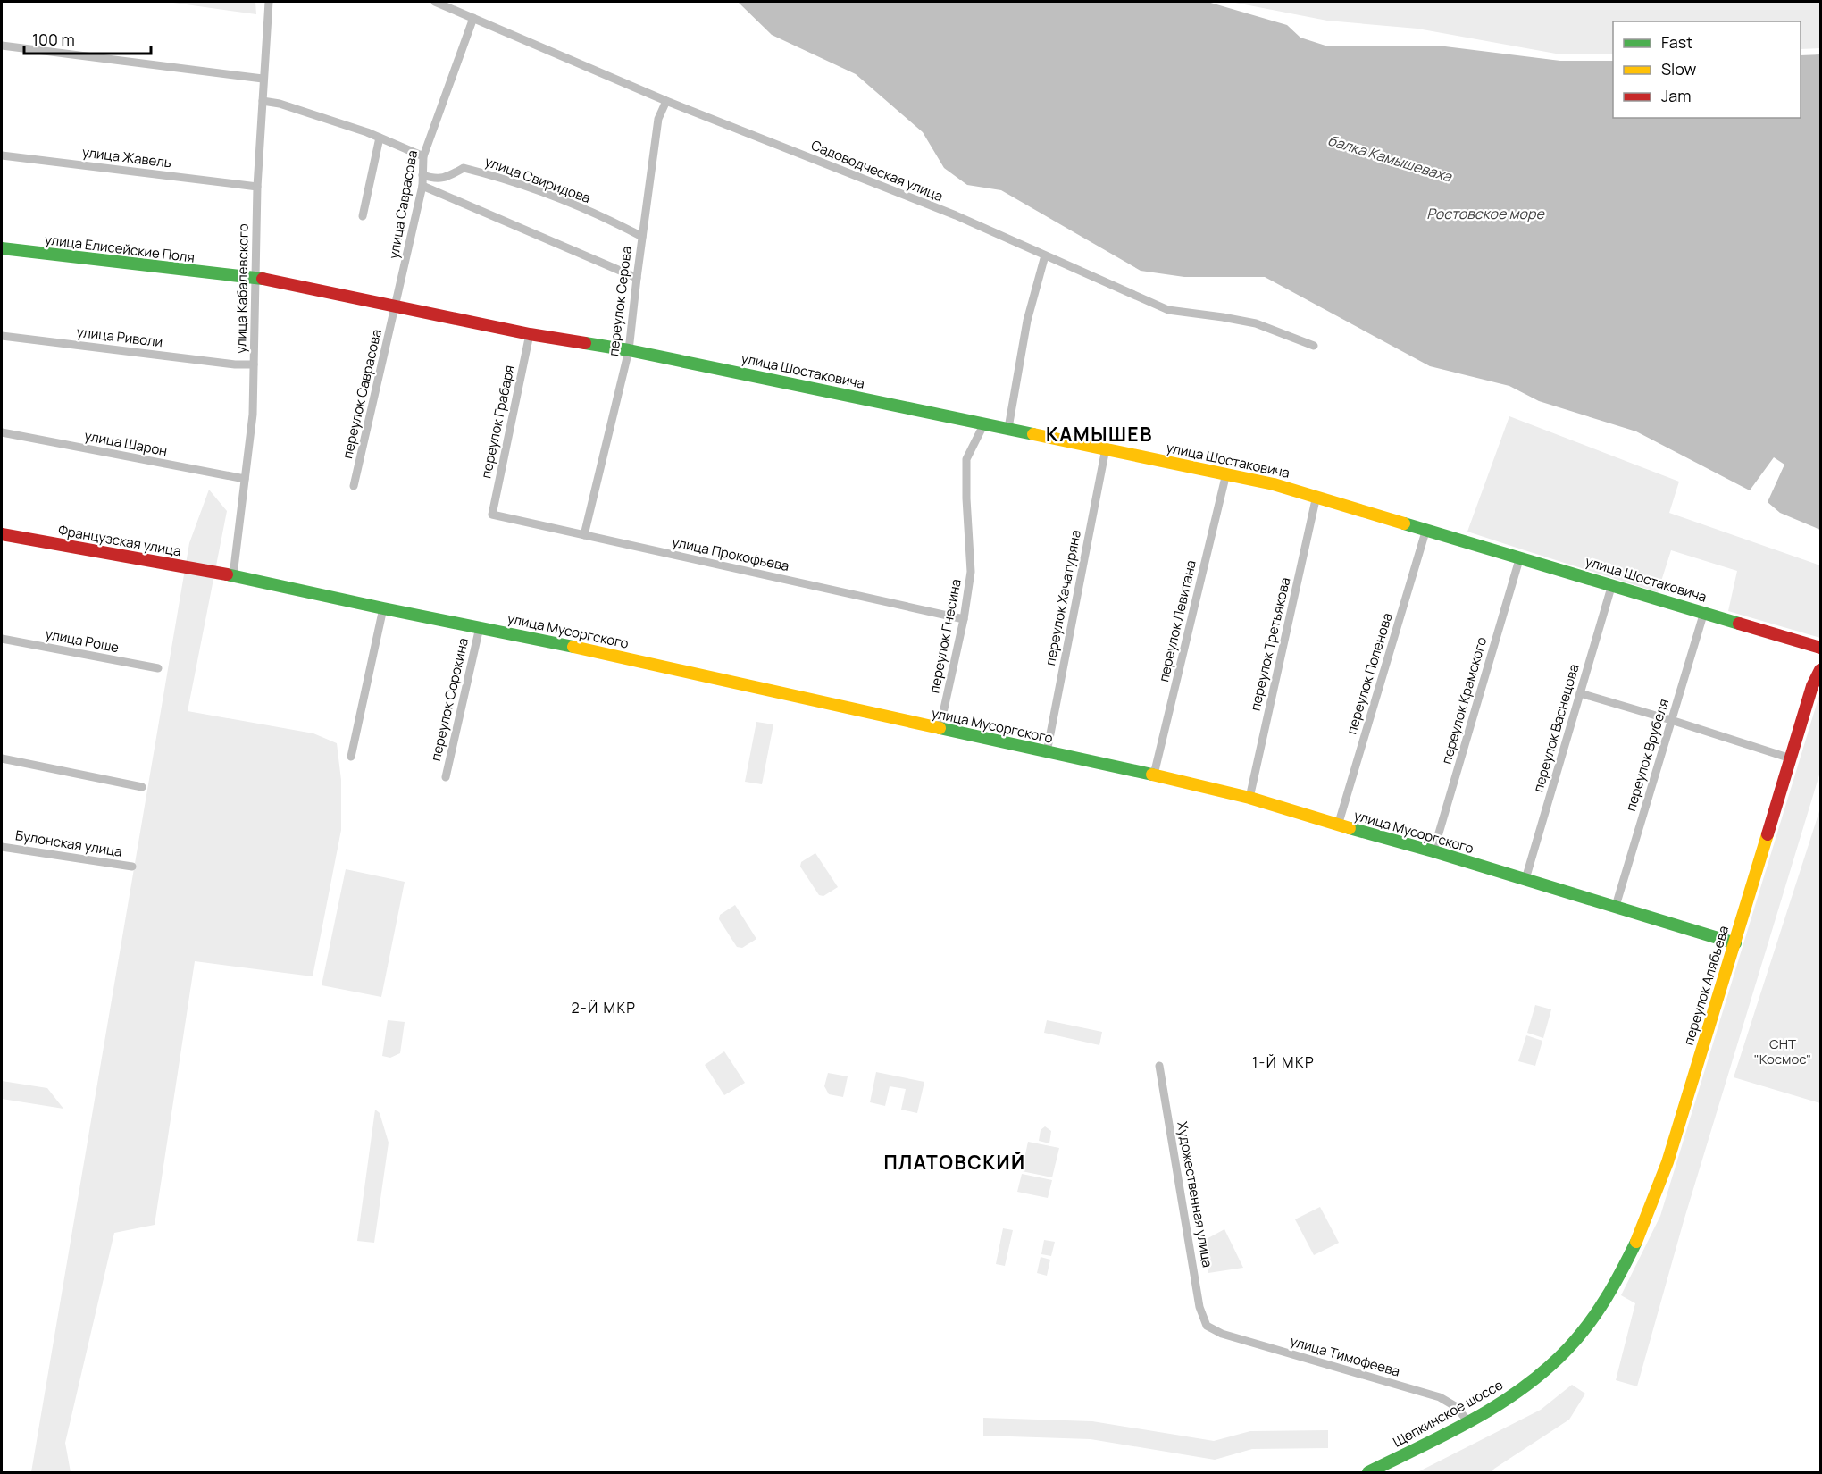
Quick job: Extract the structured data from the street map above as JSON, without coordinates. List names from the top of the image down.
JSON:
{
  "streets": {
    "street": [
      "улица Жавель",
      "Садоводческая улица",
      "улица Свиридова",
      "улица Саврасова",
      "улица Елисейские Поля",
      "улица Кабалевского",
      "переулок Серова",
      "улица Риволи",
      "улица Шостаковича",
      "переулок Саврасова",
      "переулок Грабаря",
      "улица Шарон",
      "Французская улица",
      "улица Прокофьева",
      "переулок Хачатуряна",
      "переулок Левитана",
      "улица Мусоргского",
      "переулок Гнесина",
      "улица Роше",
      "переулок Третьякова",
      "переулок Поленова",
      "переулок Сорокина",
      "переулок Крамского",
      "переулок Васнецова",
      "переулок Врубеля",
      "Булонская улица",
      "переулок Алябьева",
      "Художественная улица",
      "улица Тимофеева",
      "Щепкинское шоссе"
    ]
  },
  "crossings": [
    ["улица Жавель", "улица Кабалевского"],
    ["Садоводческая улица", "улица Саврасова"],
    ["Садоводческая улица", "переулок Серова"],
    ["улица Свиридова", "улица Саврасова"],
    ["улица Свиридова", "переулок Серова"],
    ["улица Саврасова", "улица Шостаковича"],
    ["улица Саврасова", "переулок Саврасова"],
    ["улица Елисейские Поля", "улица Кабалевского"],
    ["улица Елисейские Поля", "улица Шостаковича"],
    ["улица Кабалевского", "улица Риволи"],
    ["улица Кабалевского", "улица Шостаковича"],
    ["улица Кабалевского", "улица Шарон"],
    ["улица Кабалевского", "Французская улица"],
    ["улица Кабалевского", "улица Мусоргского"],
    ["переулок Серова", "улица Шостаковича"],
    ["переулок Серова", "улица Прокофьева"],
    ["улица Шостаковича", "переулок Саврасова"],
    ["улица Шостаковича", "переулок Грабаря"],
    ["улица Шостаковича", "переулок Хачатуряна"],
    ["улица Шостаковича", "переулок Левитана"],
    ["улица Шостаковича", "переулок Гнесина"],
    ["улица Шостаковича", "переулок Третьякова"],
    ["улица Шостаковича", "переулок Поленова"],
    ["улица Шостаковича", "переулок Крамского"],
    ["улица Шостаковича", "переулок Васнецова"],
    ["улица Шостаковича", "переулок Врубеля"],
    ["переулок Грабаря", "улица Прокофьева"],
    ["Французская улица", "улица Мусоргского"],
    ["улица Прокофьева", "переулок Гнесина"],
    ["переулок Хачатуряна", "улица Мусоргского"],
    ["переулок Левитана", "улица Мусоргского"],
    ["улица Мусоргского", "переулок Гнесина"],
    ["улица Мусоргского", "переулок Третьякова"],
    ["улица Мусоргского", "переулок Поленова"],
    ["улица Мусоргского", "переулок Сорокина"],
    ["улица Мусоргского", "переулок Крамского"],
    ["улица Мусоргского", "переулок Васнецова"],
    ["улица Мусоргского", "переулок Врубеля"],
    ["улица Мусоргского", "переулок Алябьева"],
    ["переулок Алябьева", "Щепкинское шоссе"],
    ["Художественная улица", "улица Тимофеева"],
    ["улица Тимофеева", "Щепкинское шоссе"]
  ],
  "districts": [
    "КАМЫШЕВ",
    "2-Й МКР",
    "1-Й МКР",
    "ПЛАТОВСКИЙ"
  ],
  "water": ["балка Камышеваха", "Ростовское море"],
  "parks": ["СНТ \"Космос\""],
  "legend": ["Fast", "Slow", "Jam"],
  "scale_bar": "100 m"
}
